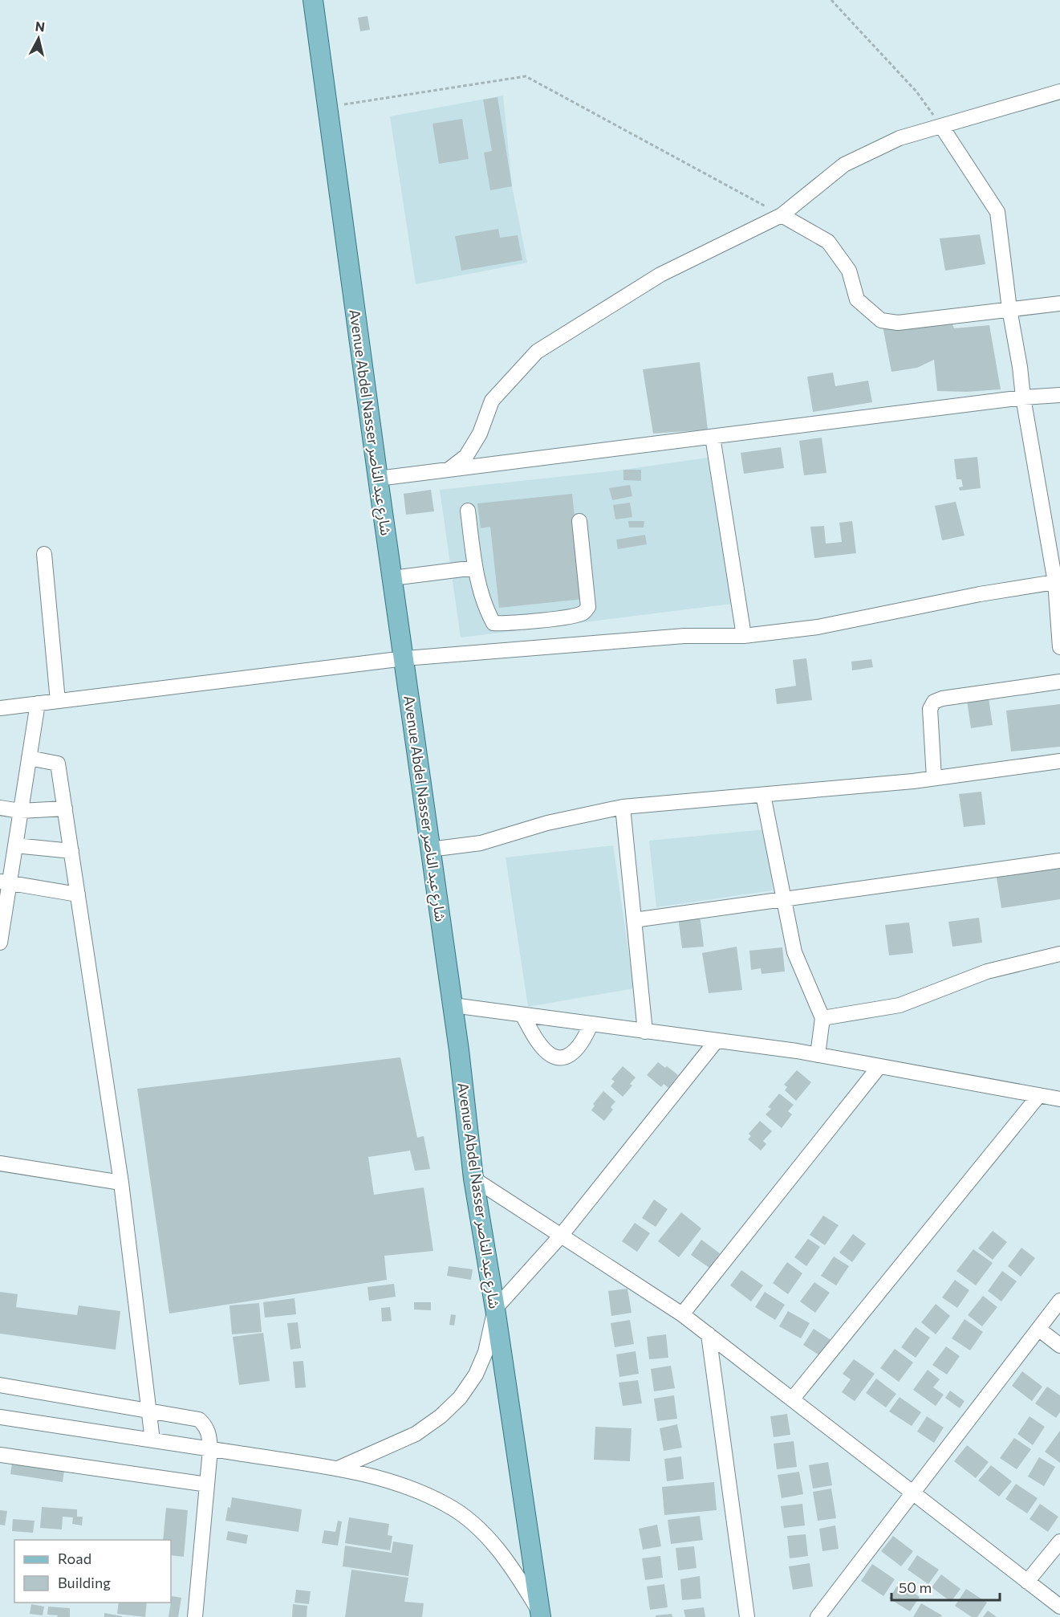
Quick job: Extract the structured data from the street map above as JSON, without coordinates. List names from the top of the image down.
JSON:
{
  "streets": {
    "main road": ["Avenue Abdel Nasser شارع عبد الناصر"]
  },
  "legend": ["Road", "Building"],
  "scale_bar": "50 m",
  "north": "top"
}
